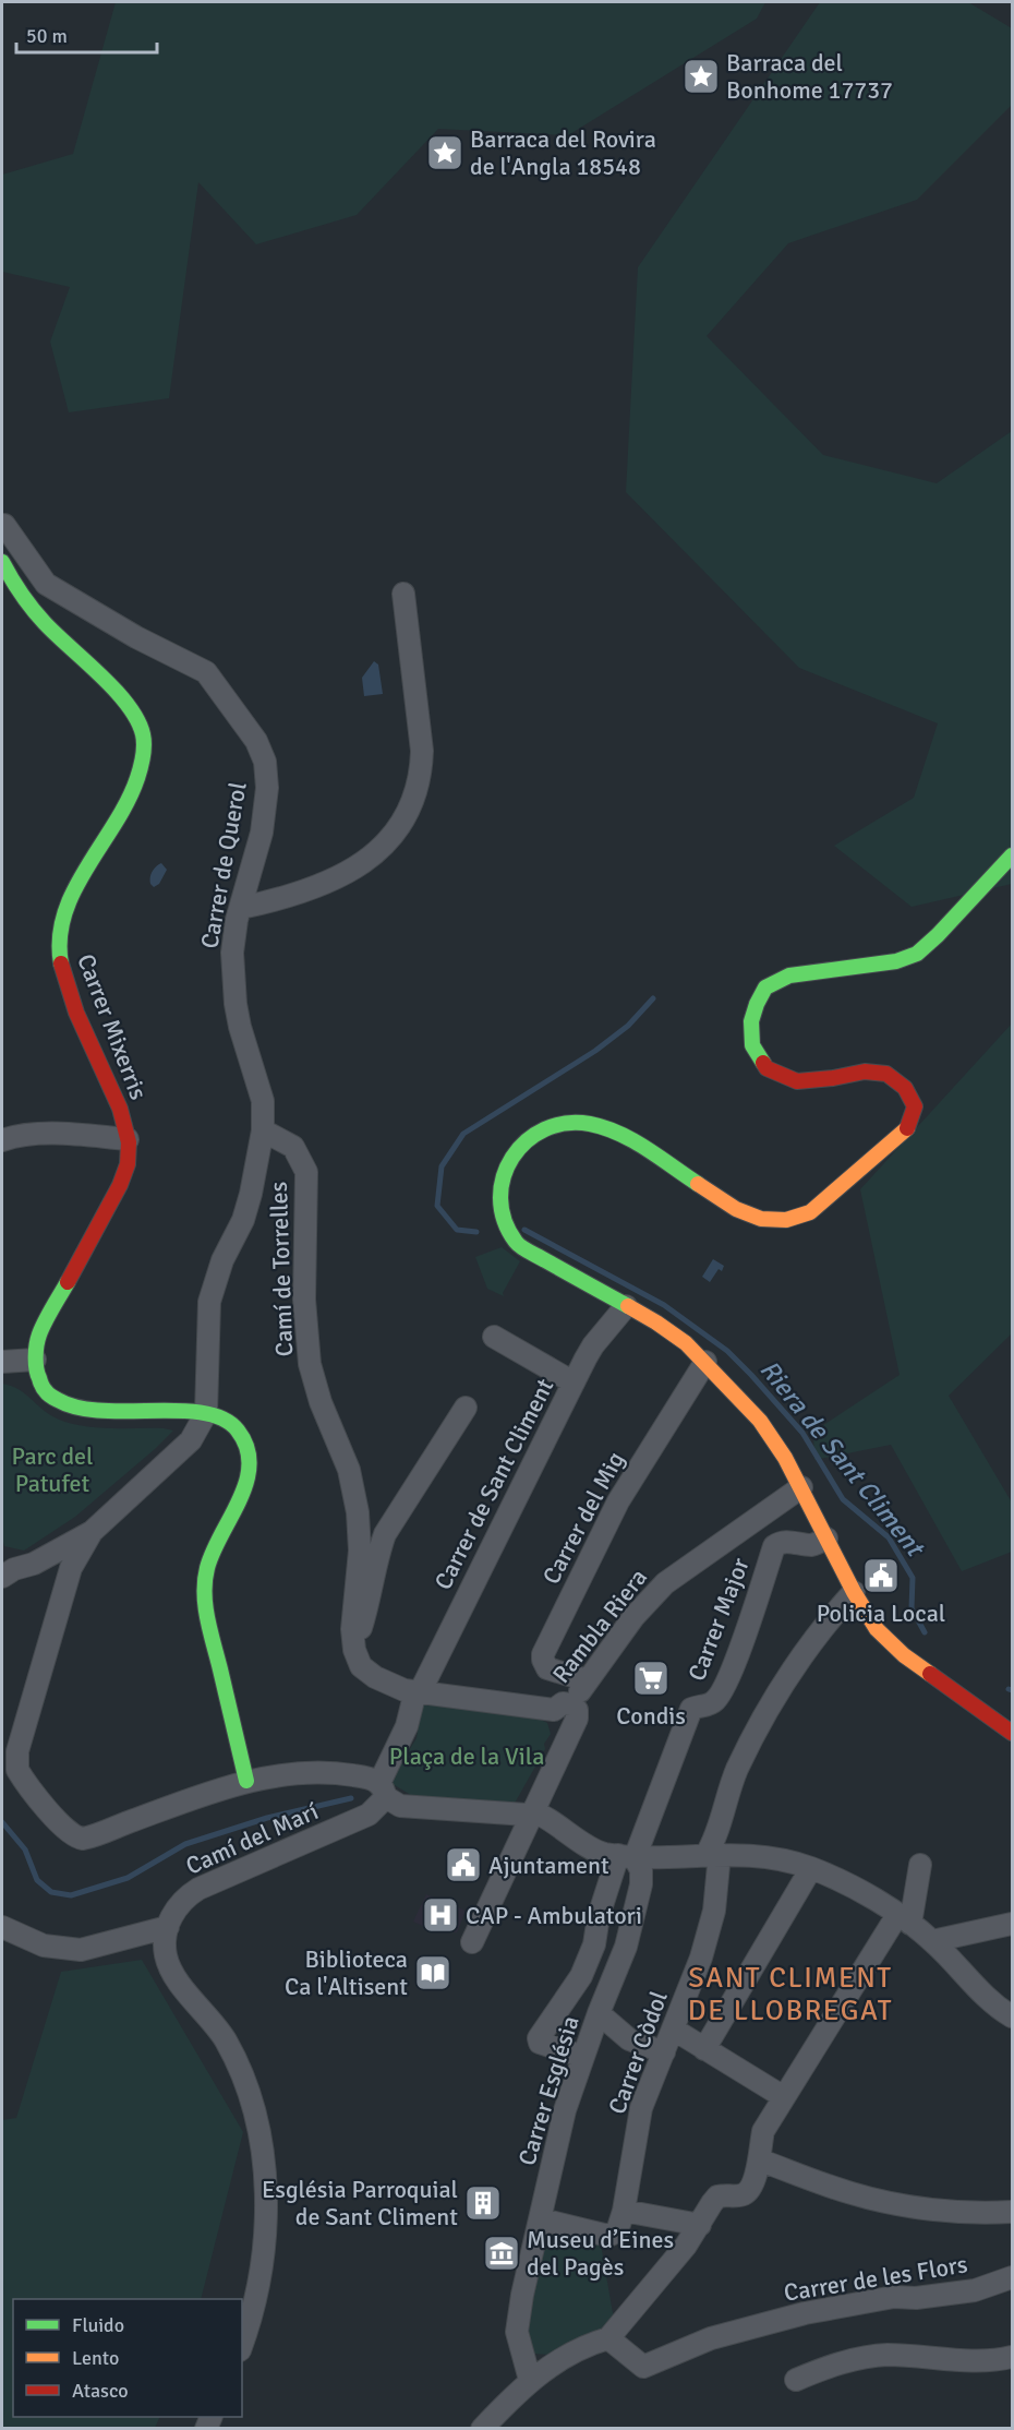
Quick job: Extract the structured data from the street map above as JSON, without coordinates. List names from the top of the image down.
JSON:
{
  "streets": {
    "street": [
      "Carrer de Querol",
      "Carrer Mixerris",
      "Camí de Torrelles",
      "Carrer de Sant Climent",
      "Carrer del Mig",
      "Carrer Major",
      "Rambla Riera",
      "Camí del Marí",
      "Carrer Còdol",
      "Carrer Església",
      "Carrer de les Flors"
    ]
  },
  "crossings": [
    ["Carrer de Querol", "Camí de Torrelles"],
    ["Carrer del Mig", "Rambla Riera"],
    ["Carrer Major", "Carrer Església"],
    ["Carrer Còdol", "Carrer Església"]
  ],
  "districts": ["SANT CLIMENT DE LLOBREGAT"],
  "water": ["Riera de Sant Climent"],
  "parks": ["Parc del Patufet", "Plaça de la Vila"],
  "places": {
    "place": ["Barraca del Bonhome 17737", "Barraca del Rovira de l'Angla 18548"],
    "public building": ["Policia Local", "Ajuntament"],
    "supermarket": ["Condis"],
    "hospital": ["CAP - Ambulatori"],
    "library": ["Biblioteca Ca l'Altisent"],
    "building": ["Església Parroquial de Sant Climent"],
    "museum": ["Museu d’Eines del Pagès"]
  },
  "legend": ["Fluido", "Lento", "Atasco"],
  "scale_bar": "50 m"
}
